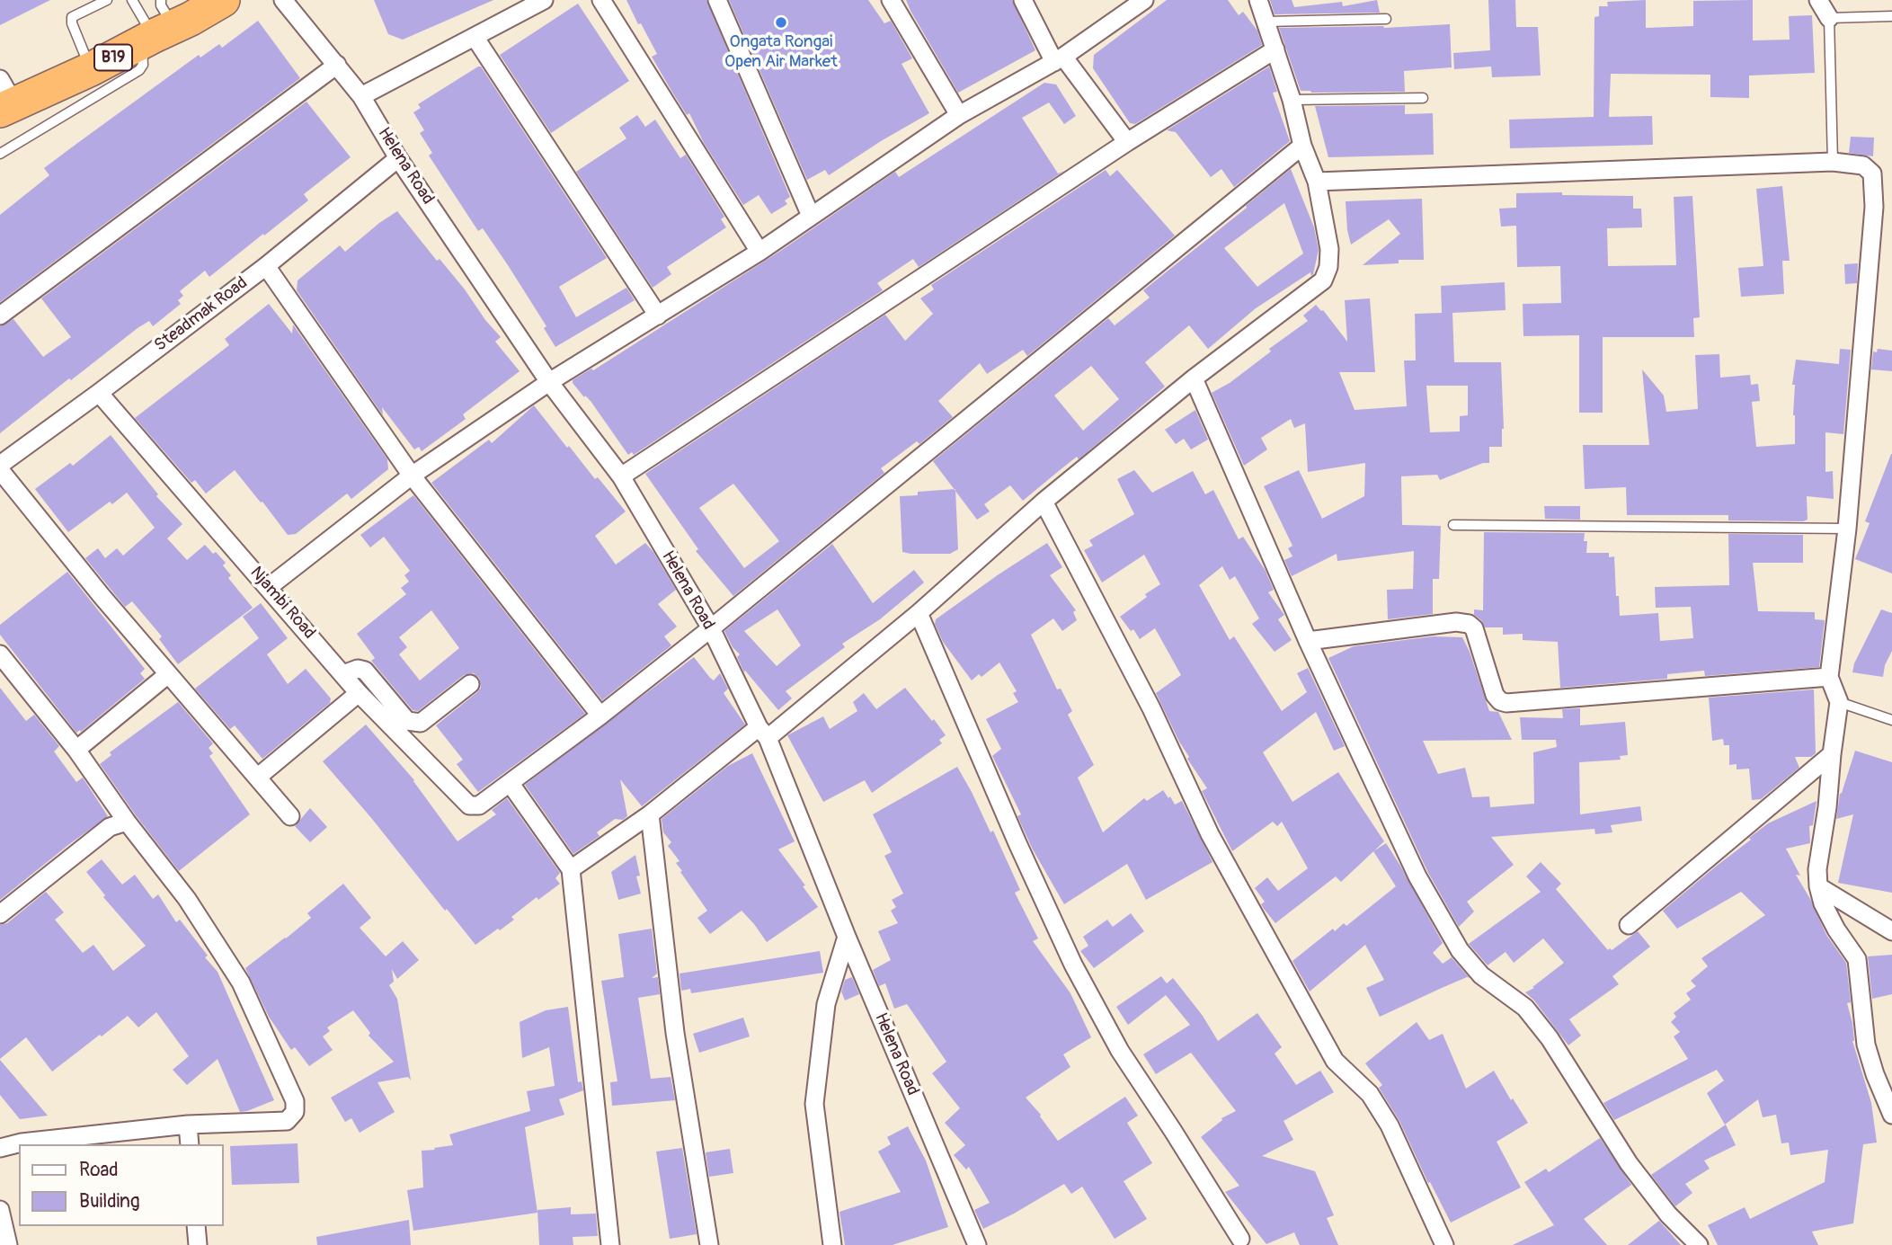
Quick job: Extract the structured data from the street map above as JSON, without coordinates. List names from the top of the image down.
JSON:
{
  "streets": {
    "highway": ["B19"],
    "street": ["Helena Road", "Steadmak Road", "Njambi Road"]
  },
  "crossings": [
    ["Helena Road", "Steadmak Road"],
    ["Steadmak Road", "Njambi Road"]
  ],
  "places": ["Ongata Rongai Open Air Market"],
  "legend": ["Road", "Building"]
}
